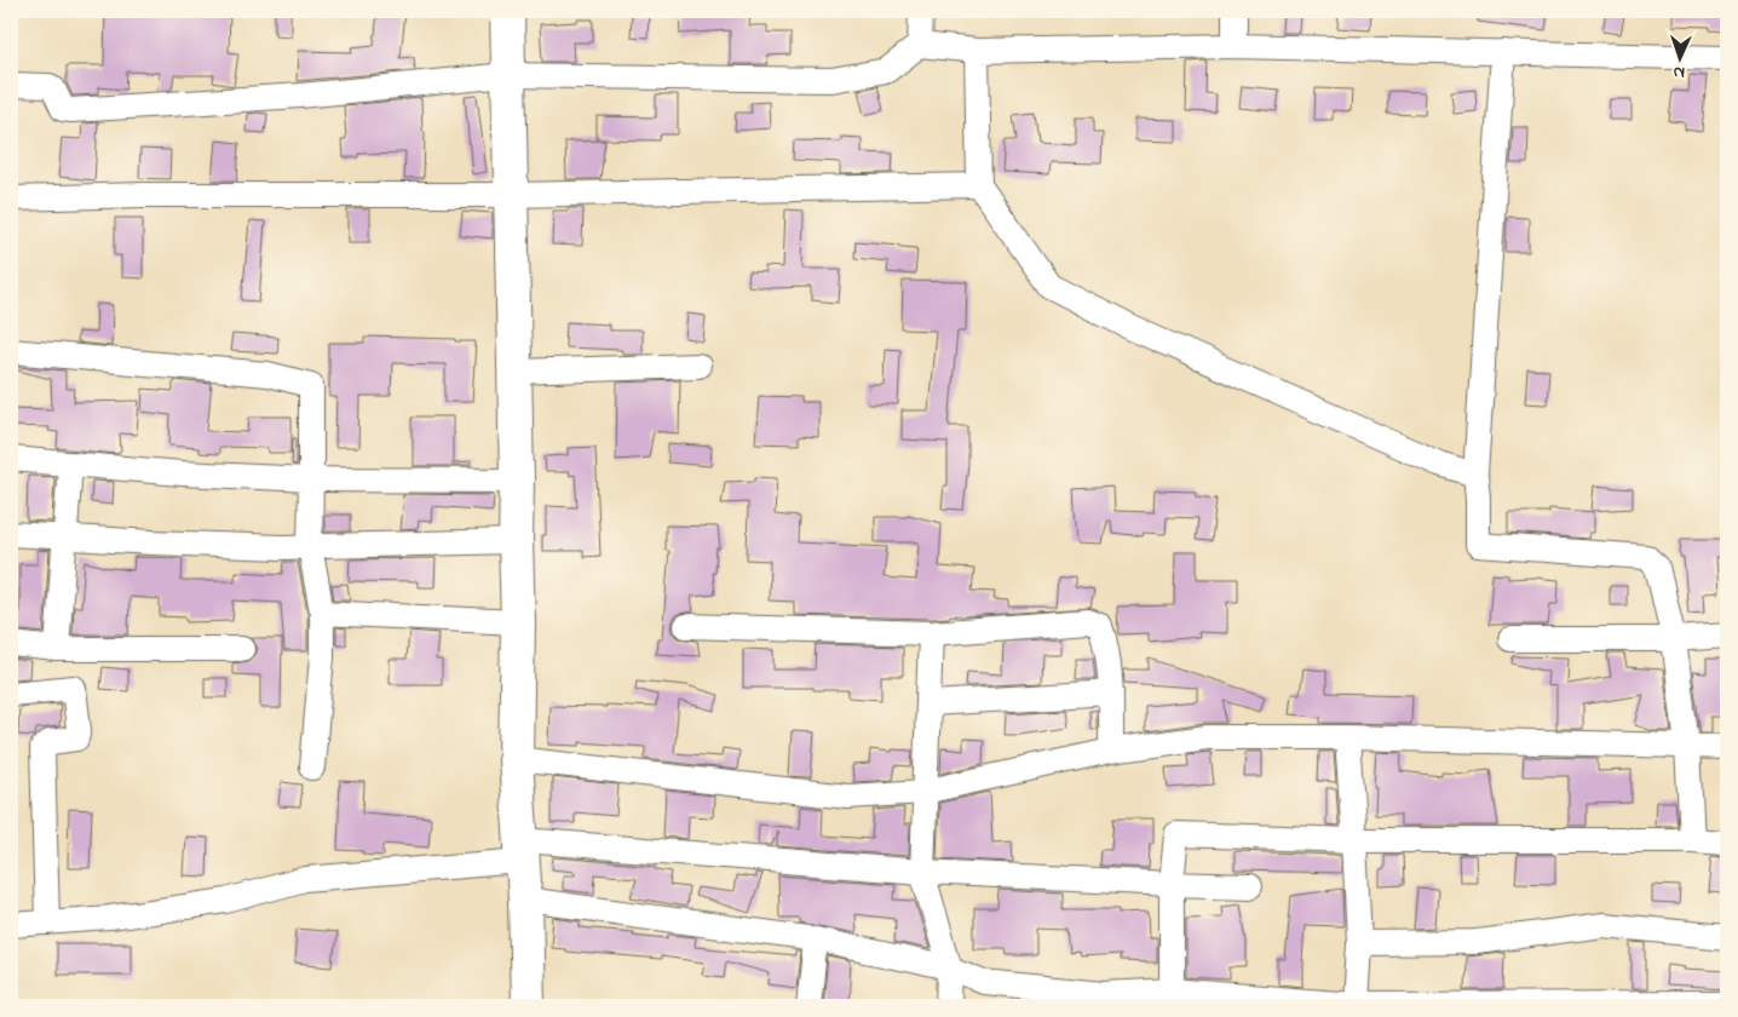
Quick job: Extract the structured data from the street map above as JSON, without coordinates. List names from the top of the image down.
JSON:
{
  "north": "bottom"
}
